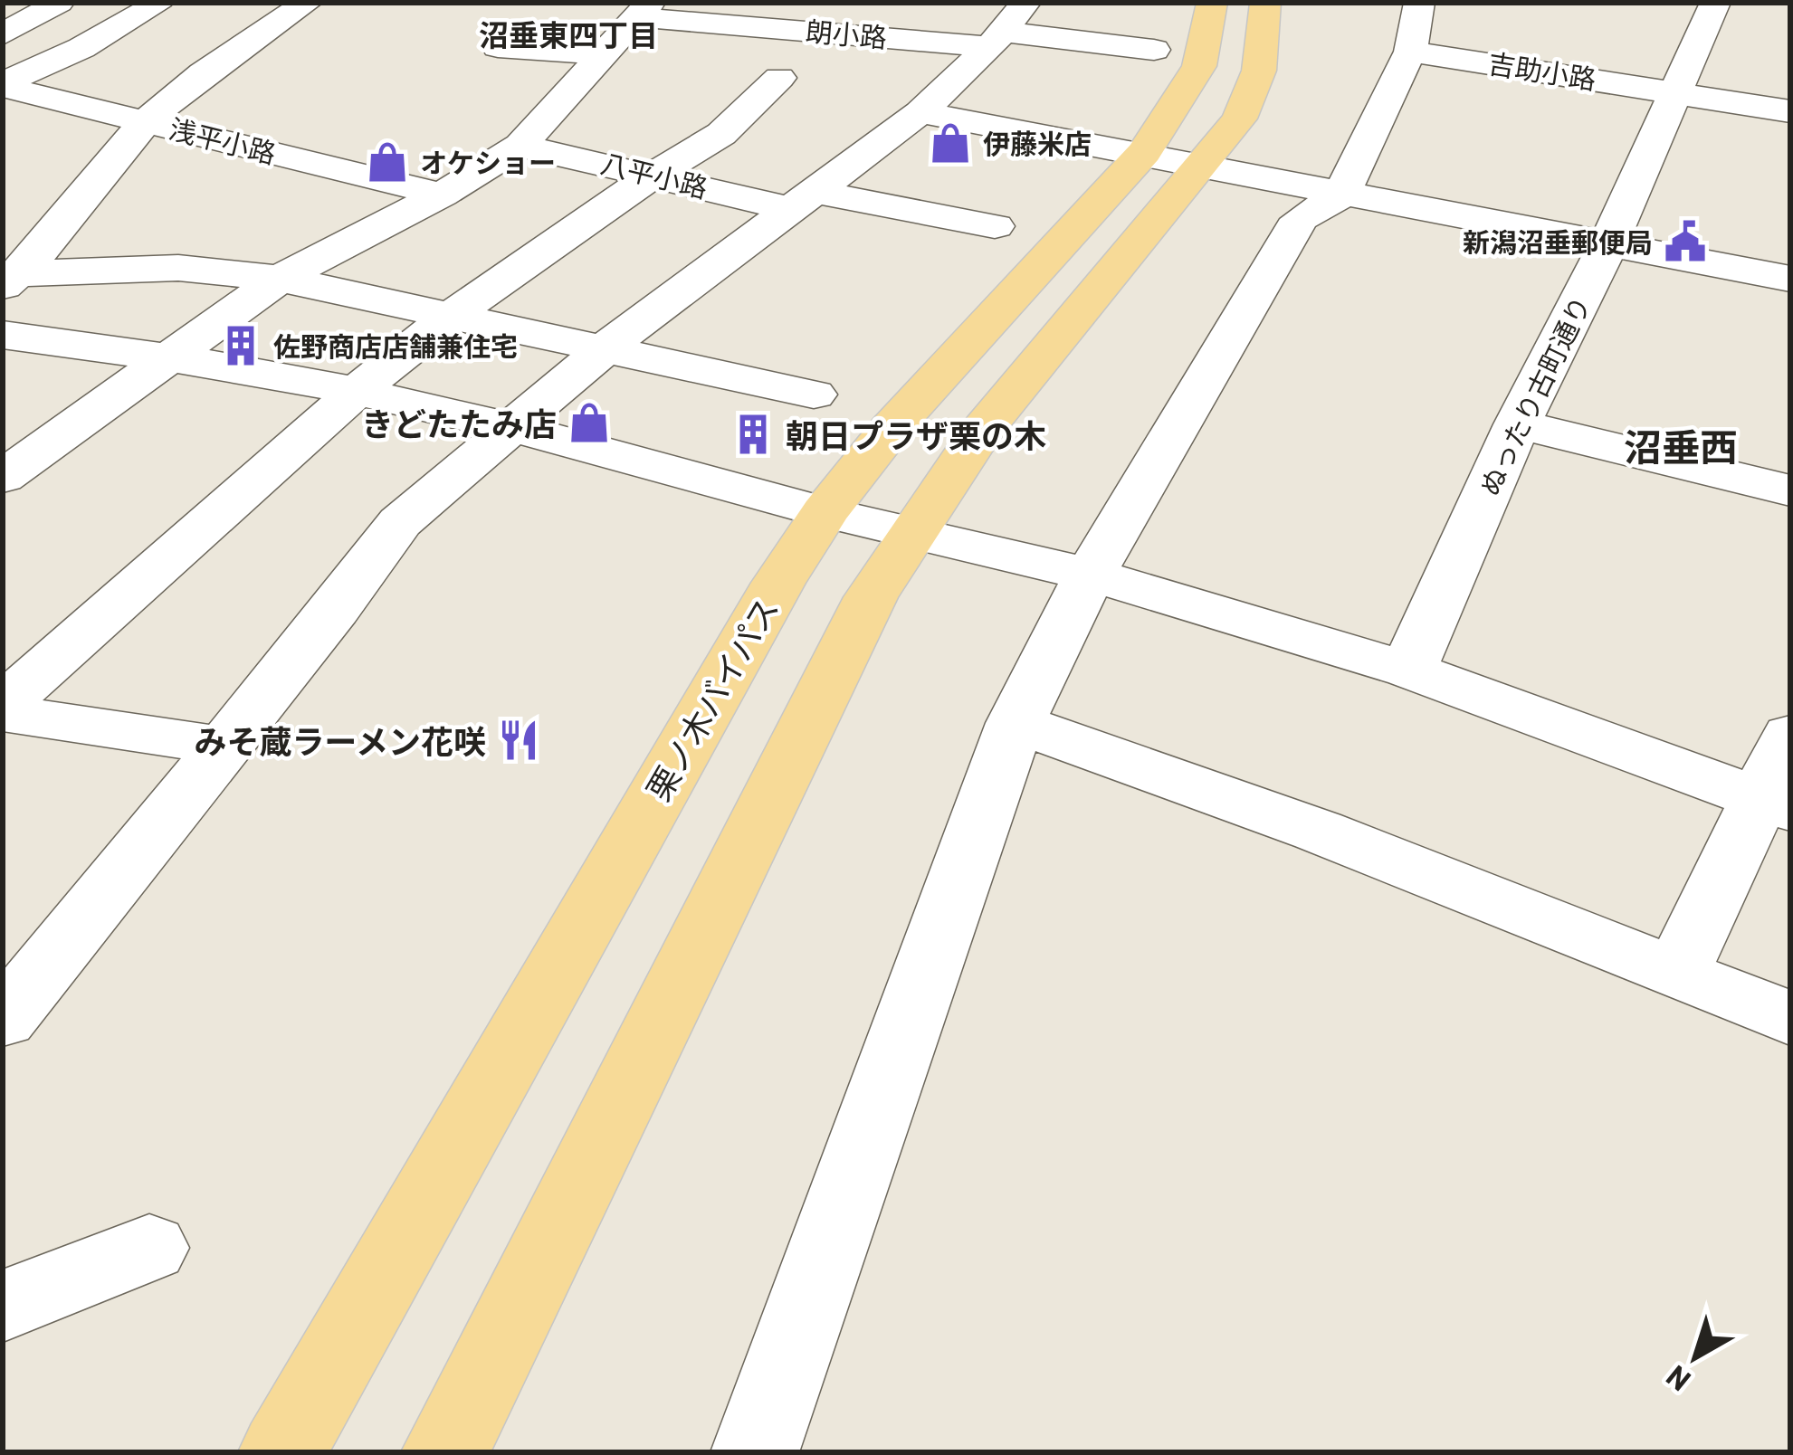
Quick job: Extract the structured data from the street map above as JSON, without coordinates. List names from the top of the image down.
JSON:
{
  "streets": {
    "main road": ["栗ノ木バイパス"],
    "street": [
      "朗小路",
      "吉助小路",
      "浅平小路",
      "八平小路",
      "ぬったり古町通り"
    ]
  },
  "crossings": [
    ["吉助小路", "ぬったり古町通り"]
  ],
  "districts": ["沼垂東四丁目", "沼垂西"],
  "places": {
    "shop": ["伊藤米店", "オケショー", "きどたたみ店"],
    "public building": ["新潟沼垂郵便局"],
    "building": ["佐野商店店舗兼住宅", "朝日プラザ栗の木"],
    "restaurant": ["みそ蔵ラーメン花咲"]
  },
  "north": "bottom left"
}
